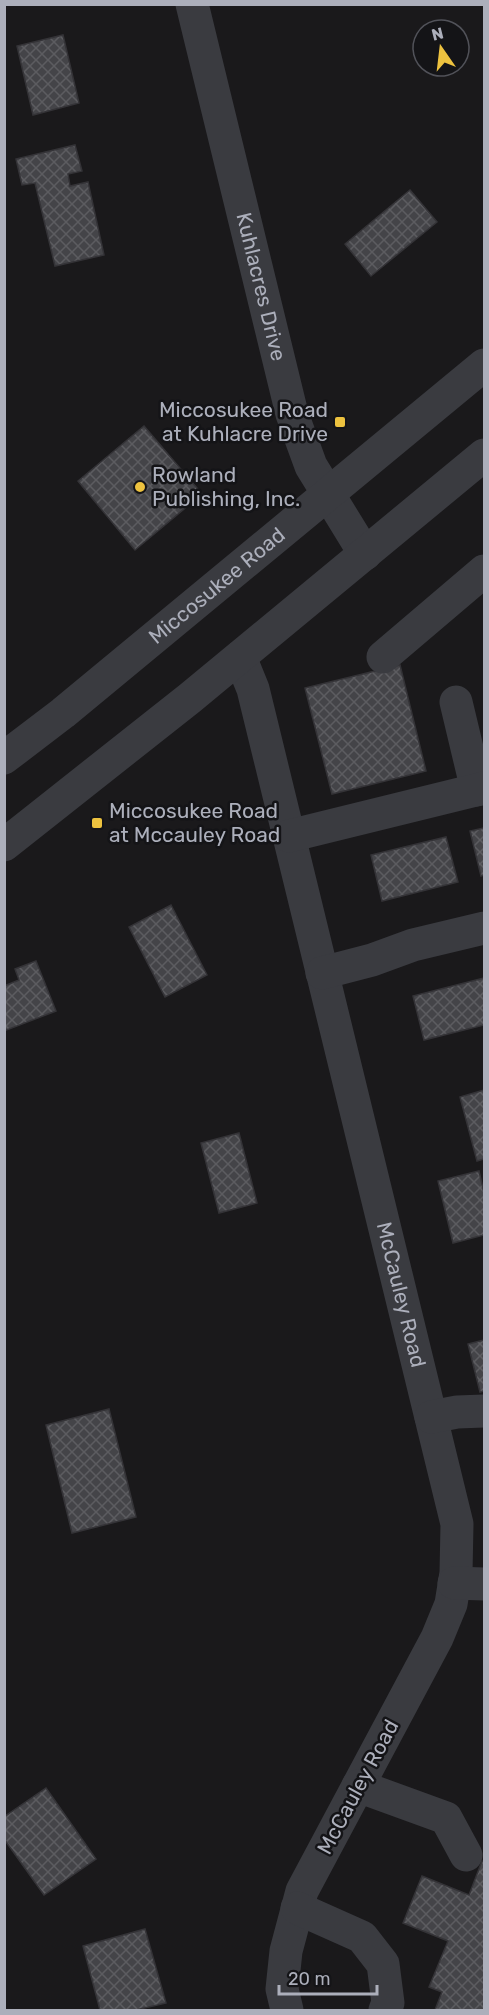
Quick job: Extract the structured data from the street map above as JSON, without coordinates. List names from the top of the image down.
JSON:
{
  "streets": {
    "street": ["Kuhlacres Drive", "Miccosukee Road", "McCauley Road"]
  },
  "crossings": [
    ["Kuhlacres Drive", "Miccosukee Road"]
  ],
  "places": {
    "transit": ["Miccosukee Road at Kuhlacre Drive", "Miccosukee Road at Mccauley Road"],
    "other": ["Rowland Publishing, Inc."]
  },
  "scale_bar": "20 m",
  "north": "top"
}
